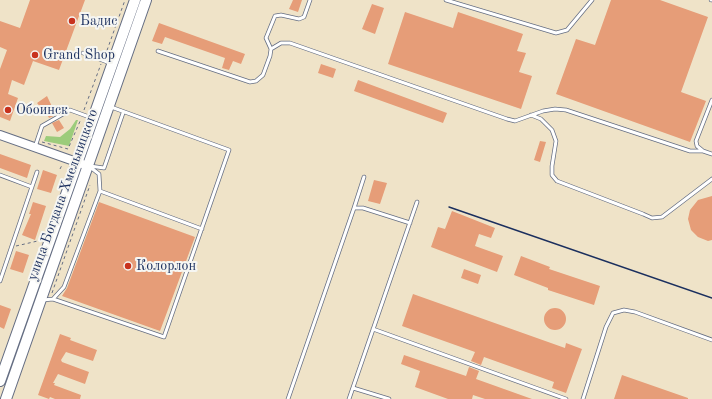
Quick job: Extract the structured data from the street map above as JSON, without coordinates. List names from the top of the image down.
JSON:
{
  "streets": {
    "highway": ["улица Богдана Хмельницкого"]
  },
  "places": [
    "Бадис",
    "Grand Shop",
    "Обоинск",
    "Колорлон"
  ]
}
